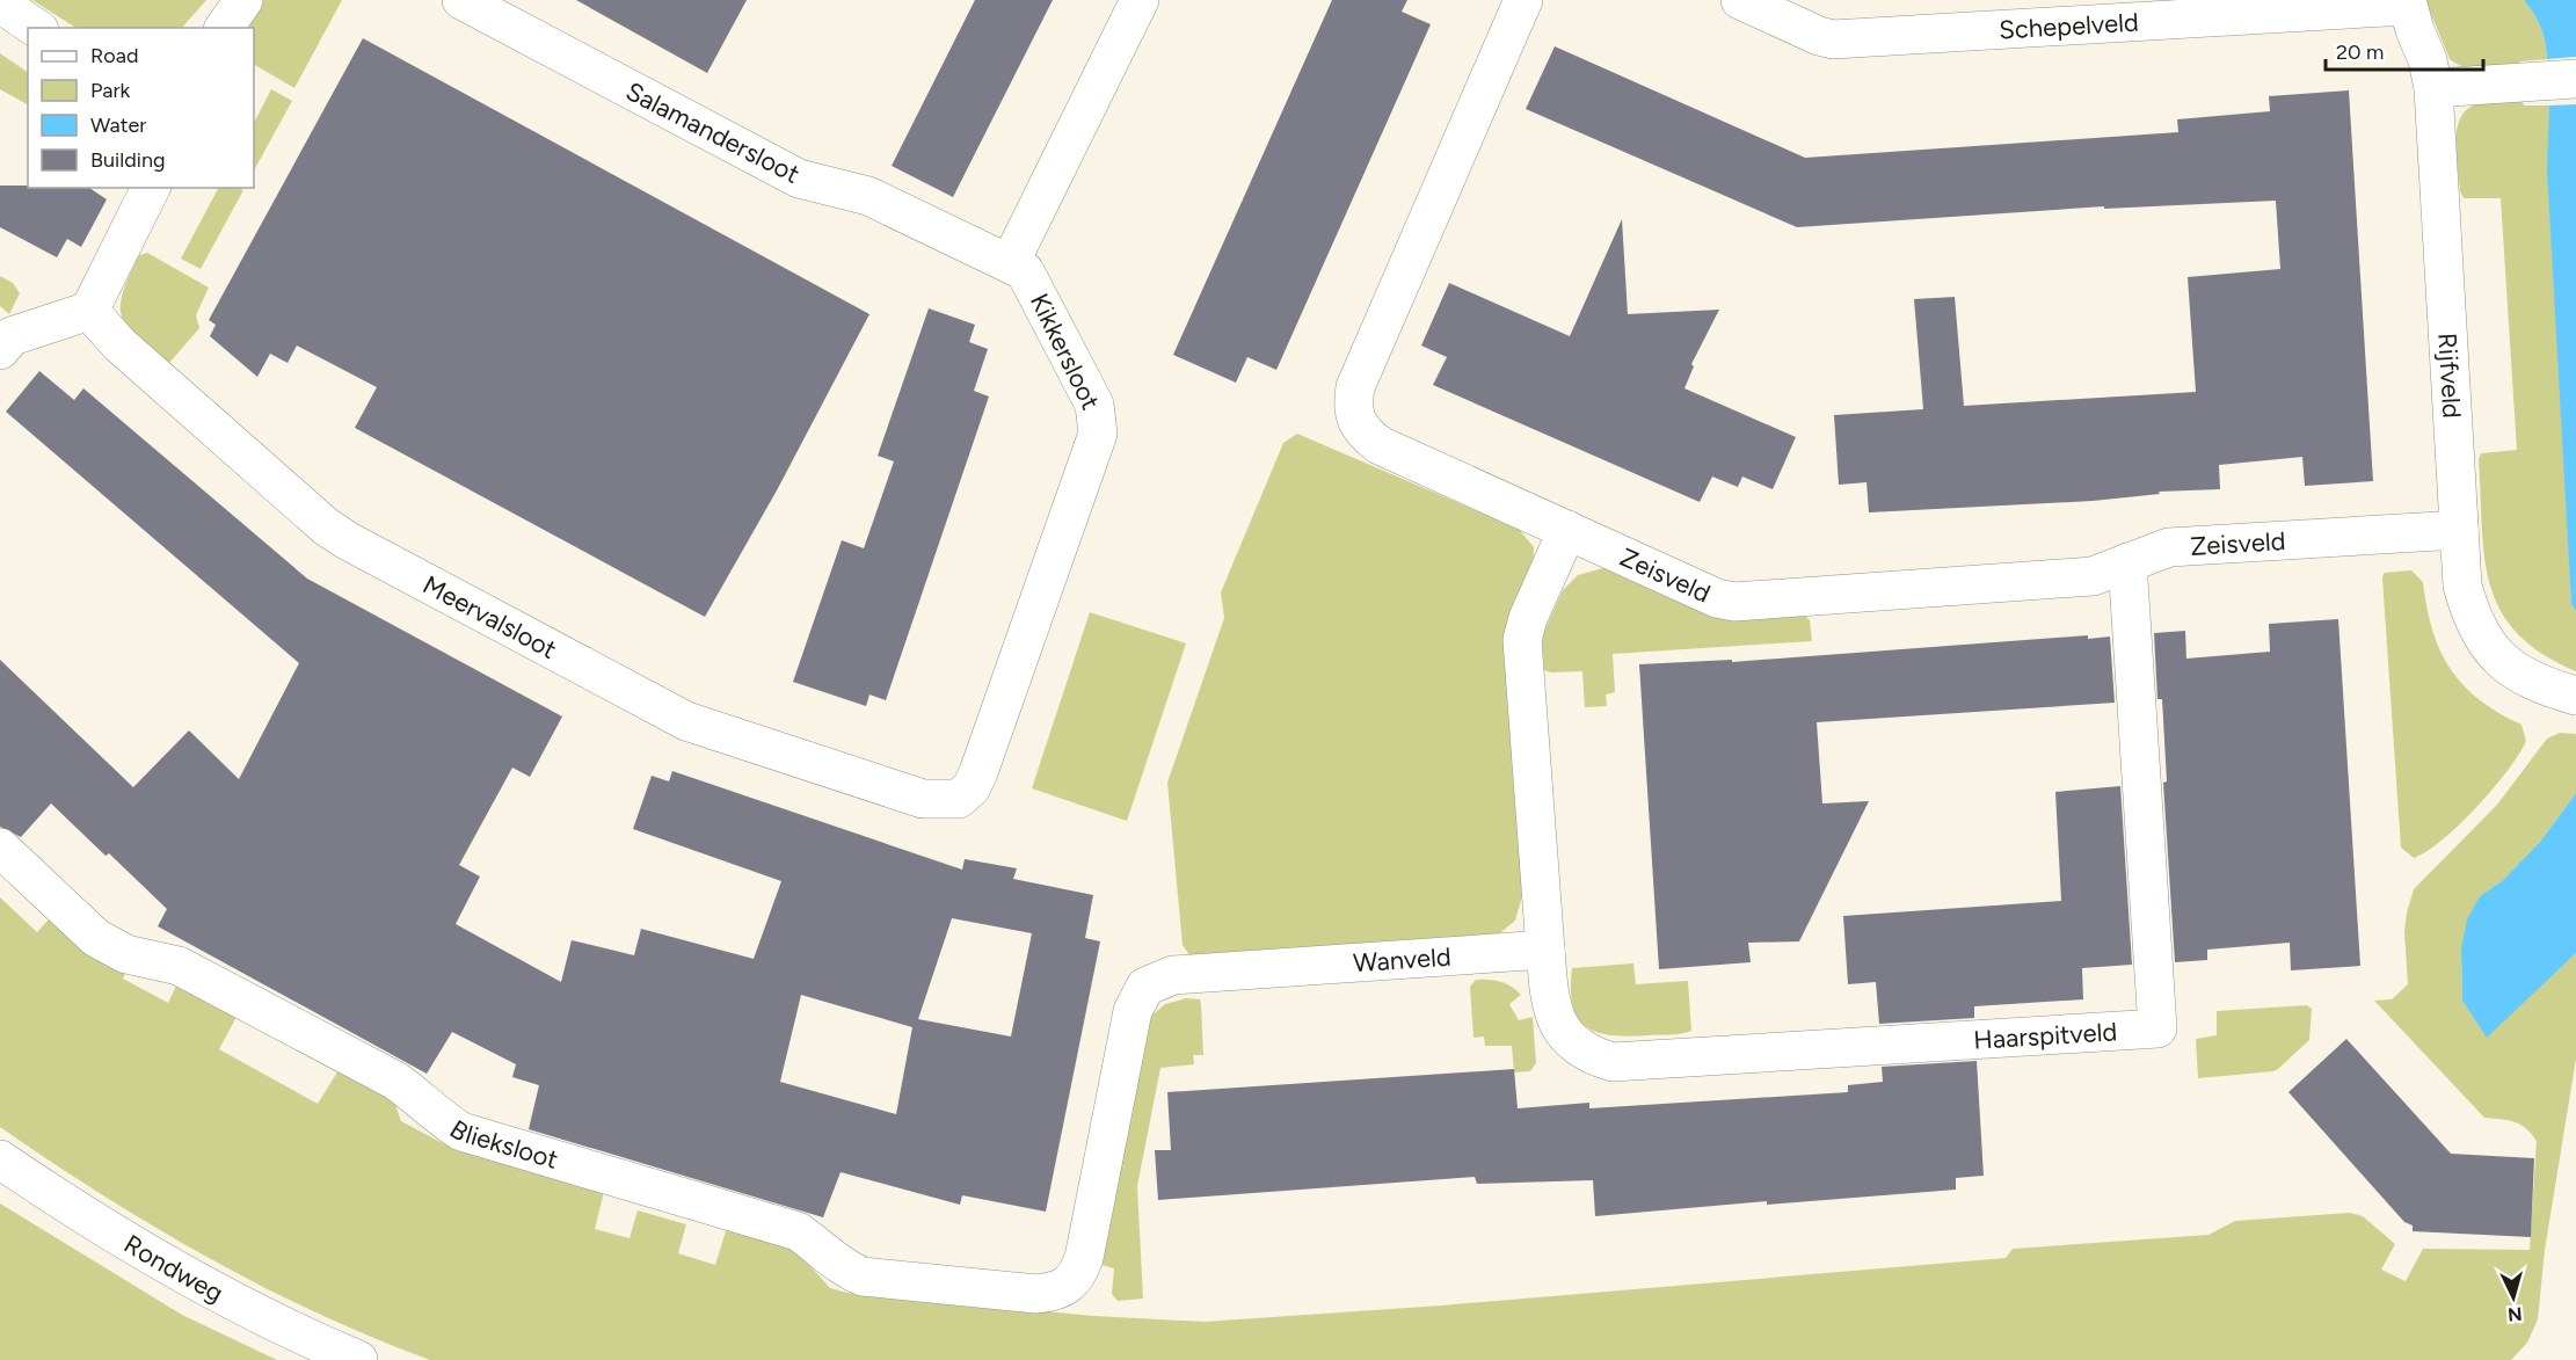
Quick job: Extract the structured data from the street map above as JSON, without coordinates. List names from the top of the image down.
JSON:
{
  "streets": {
    "street": [
      "Schepelveld",
      "Salamandersloot",
      "Kikkersloot",
      "Rijfveld",
      "Zeisveld",
      "Meervalsloot",
      "Wanveld",
      "Haarspitveld",
      "Blieksloot",
      "Rondweg"
    ]
  },
  "crossings": [
    ["Schepelveld", "Rijfveld"],
    ["Salamandersloot", "Kikkersloot"],
    ["Kikkersloot", "Meervalsloot"],
    ["Rijfveld", "Zeisveld"],
    ["Zeisveld", "Haarspitveld"],
    ["Wanveld", "Haarspitveld"],
    ["Wanveld", "Blieksloot"]
  ],
  "legend": [
    "Road",
    "Park",
    "Water",
    "Building"
  ],
  "scale_bar": "20 m",
  "north": "bottom"
}
